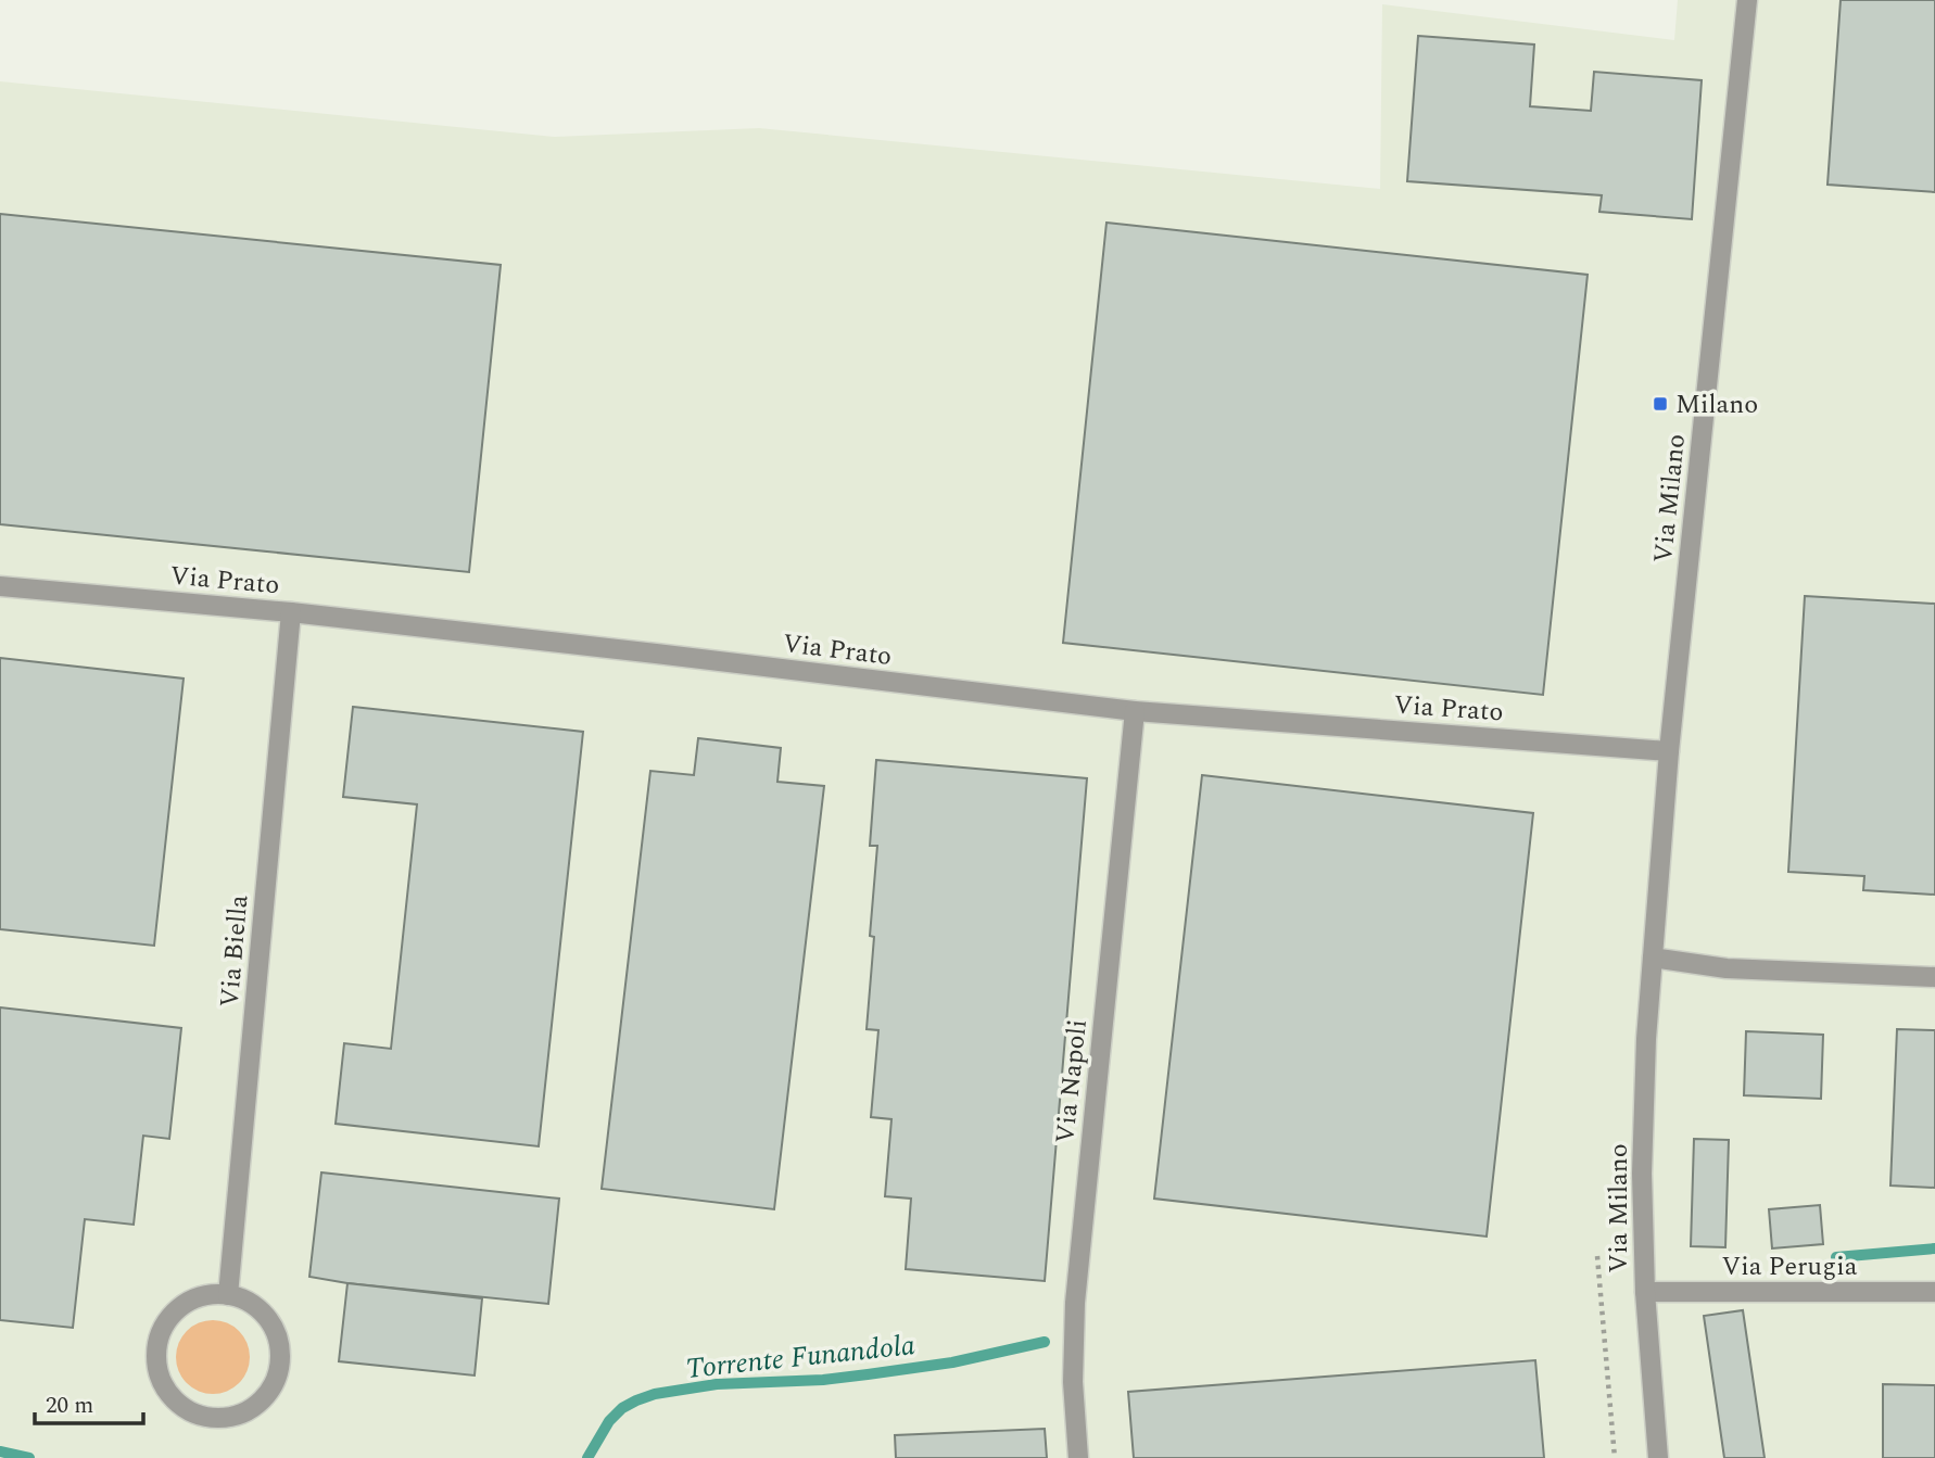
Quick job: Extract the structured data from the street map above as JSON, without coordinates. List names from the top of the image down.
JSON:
{
  "streets": {
    "street": [
      "Via Milano",
      "Via Prato",
      "Via Biella",
      "Via Napoli",
      "Via Perugia"
    ]
  },
  "crossings": [
    ["Via Milano", "Via Prato"],
    ["Via Milano", "Via Perugia"],
    ["Via Prato", "Via Biella"],
    ["Via Prato", "Via Napoli"]
  ],
  "water": ["Torrente Funandola"],
  "places": {
    "transit": ["Milano"]
  },
  "scale_bar": "20 m"
}
